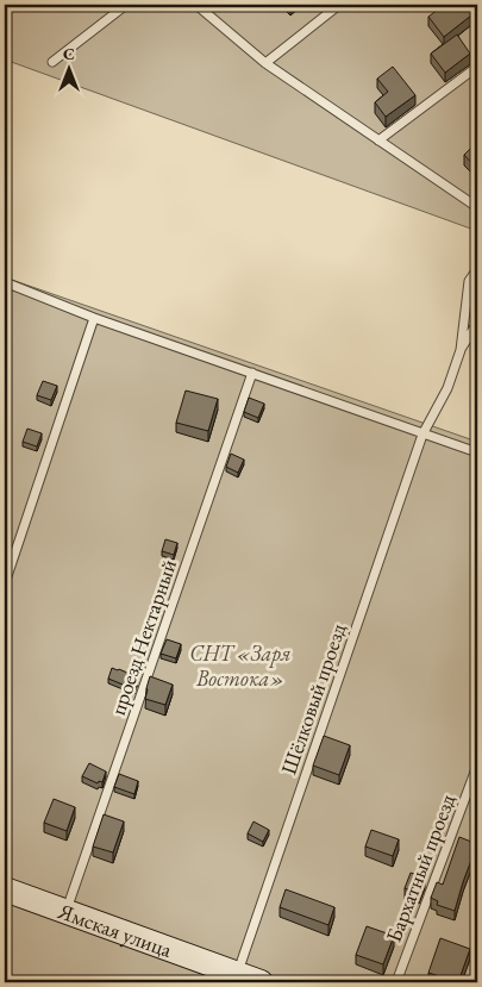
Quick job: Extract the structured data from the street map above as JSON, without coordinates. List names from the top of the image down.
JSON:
{
  "streets": {
    "street": ["Ямская улица"],
    "lane": ["проезд Нектарный", "Шёлковый проезд", "Бархатный проезд"]
  },
  "crossings": [
    ["проезд Нектарный", "Ямская улица"],
    ["Шёлковый проезд", "Ямская улица"]
  ],
  "parks": ["СНТ «Заря Востока»"],
  "north": "top"
}
